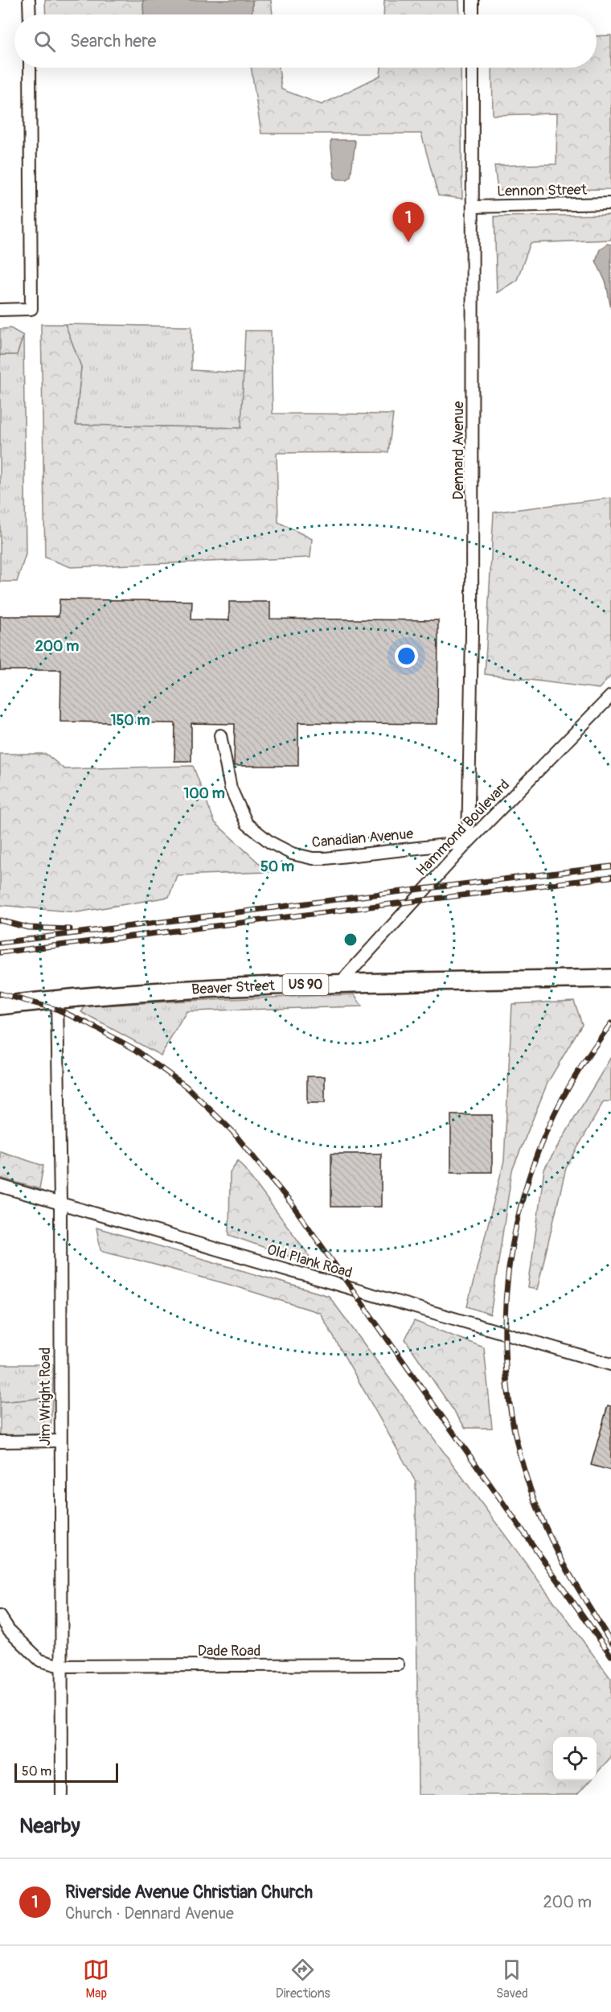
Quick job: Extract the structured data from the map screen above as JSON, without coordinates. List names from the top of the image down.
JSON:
{
  "streets": {
    "main road": ["US 90", "Beaver Street"],
    "street": [
      "Lennon Street",
      "Dennard Avenue",
      "Hammond Boulevard",
      "Canadian Avenue",
      "Old Plank Road",
      "Jim Wright Road",
      "Dade Road"
    ]
  },
  "crossings": [
    ["Lennon Street", "Dennard Avenue"],
    ["Dennard Avenue", "Hammond Boulevard"],
    ["Dennard Avenue", "Canadian Avenue"],
    ["Hammond Boulevard", "Canadian Avenue"],
    ["Hammond Boulevard", "Beaver Street"],
    ["Beaver Street", "Jim Wright Road"],
    ["Old Plank Road", "Jim Wright Road"],
    ["Jim Wright Road", "Dade Road"]
  ],
  "scale_bar": "50 m",
  "page": {
    "search": "Search here",
    "pins": "1",
    "scale": "50 m",
    "heading": "Nearby",
    "list": [
      {
        "mark": "1",
        "name": "Riverside Avenue Christian Church",
        "note": "Church · Dennard Avenue",
        "value": "200 m"
      }
    ],
    "nav": ["Map", "Directions", "Saved"]
  },
  "rings": [
    "200 m",
    "150 m",
    "100 m",
    "50 m"
  ]
}
